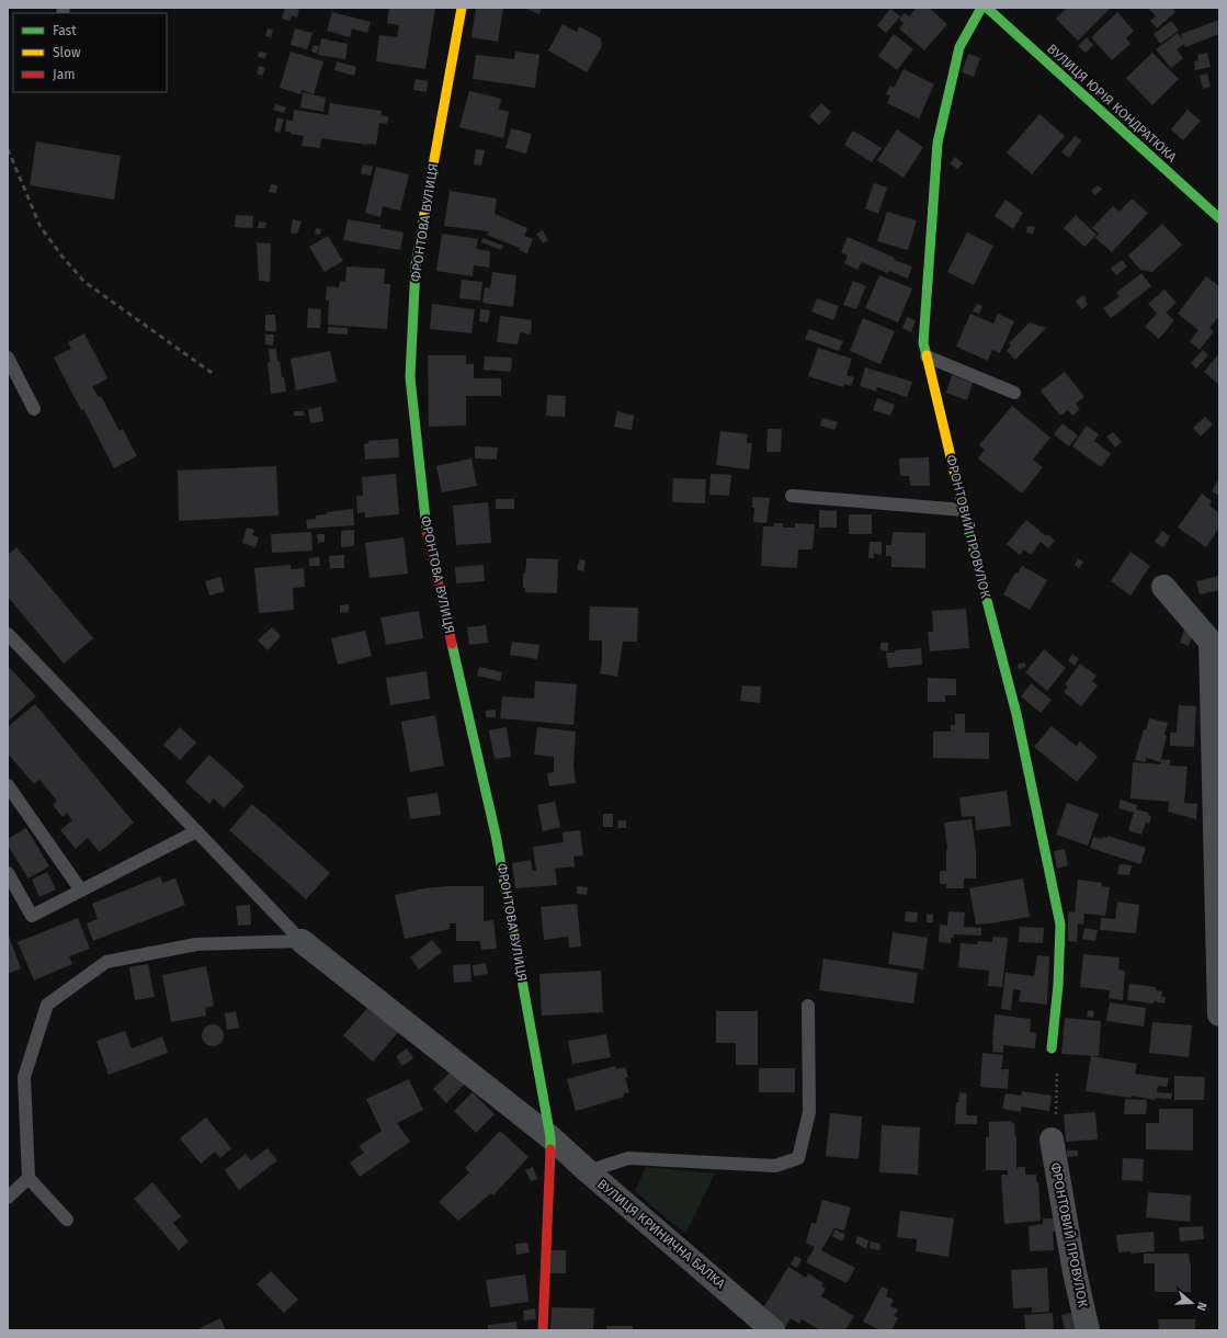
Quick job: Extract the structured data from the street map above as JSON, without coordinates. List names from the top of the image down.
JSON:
{
  "streets": {
    "street": [
      "ВУЛИЦЯ ЮРІЯ КОНДРАТЮКА",
      "ФРОНТОВА ВУЛИЦЯ",
      "ФРОНТОВИЙ ПРОВУЛОК",
      "ВУЛИЦЯ КРИНИЧНА БАЛКА"
    ]
  },
  "crossings": [
    ["ФРОНТОВА ВУЛИЦЯ", "ВУЛИЦЯ КРИНИЧНА БАЛКА"]
  ],
  "legend": ["Fast", "Slow", "Jam"],
  "north": "right"
}
